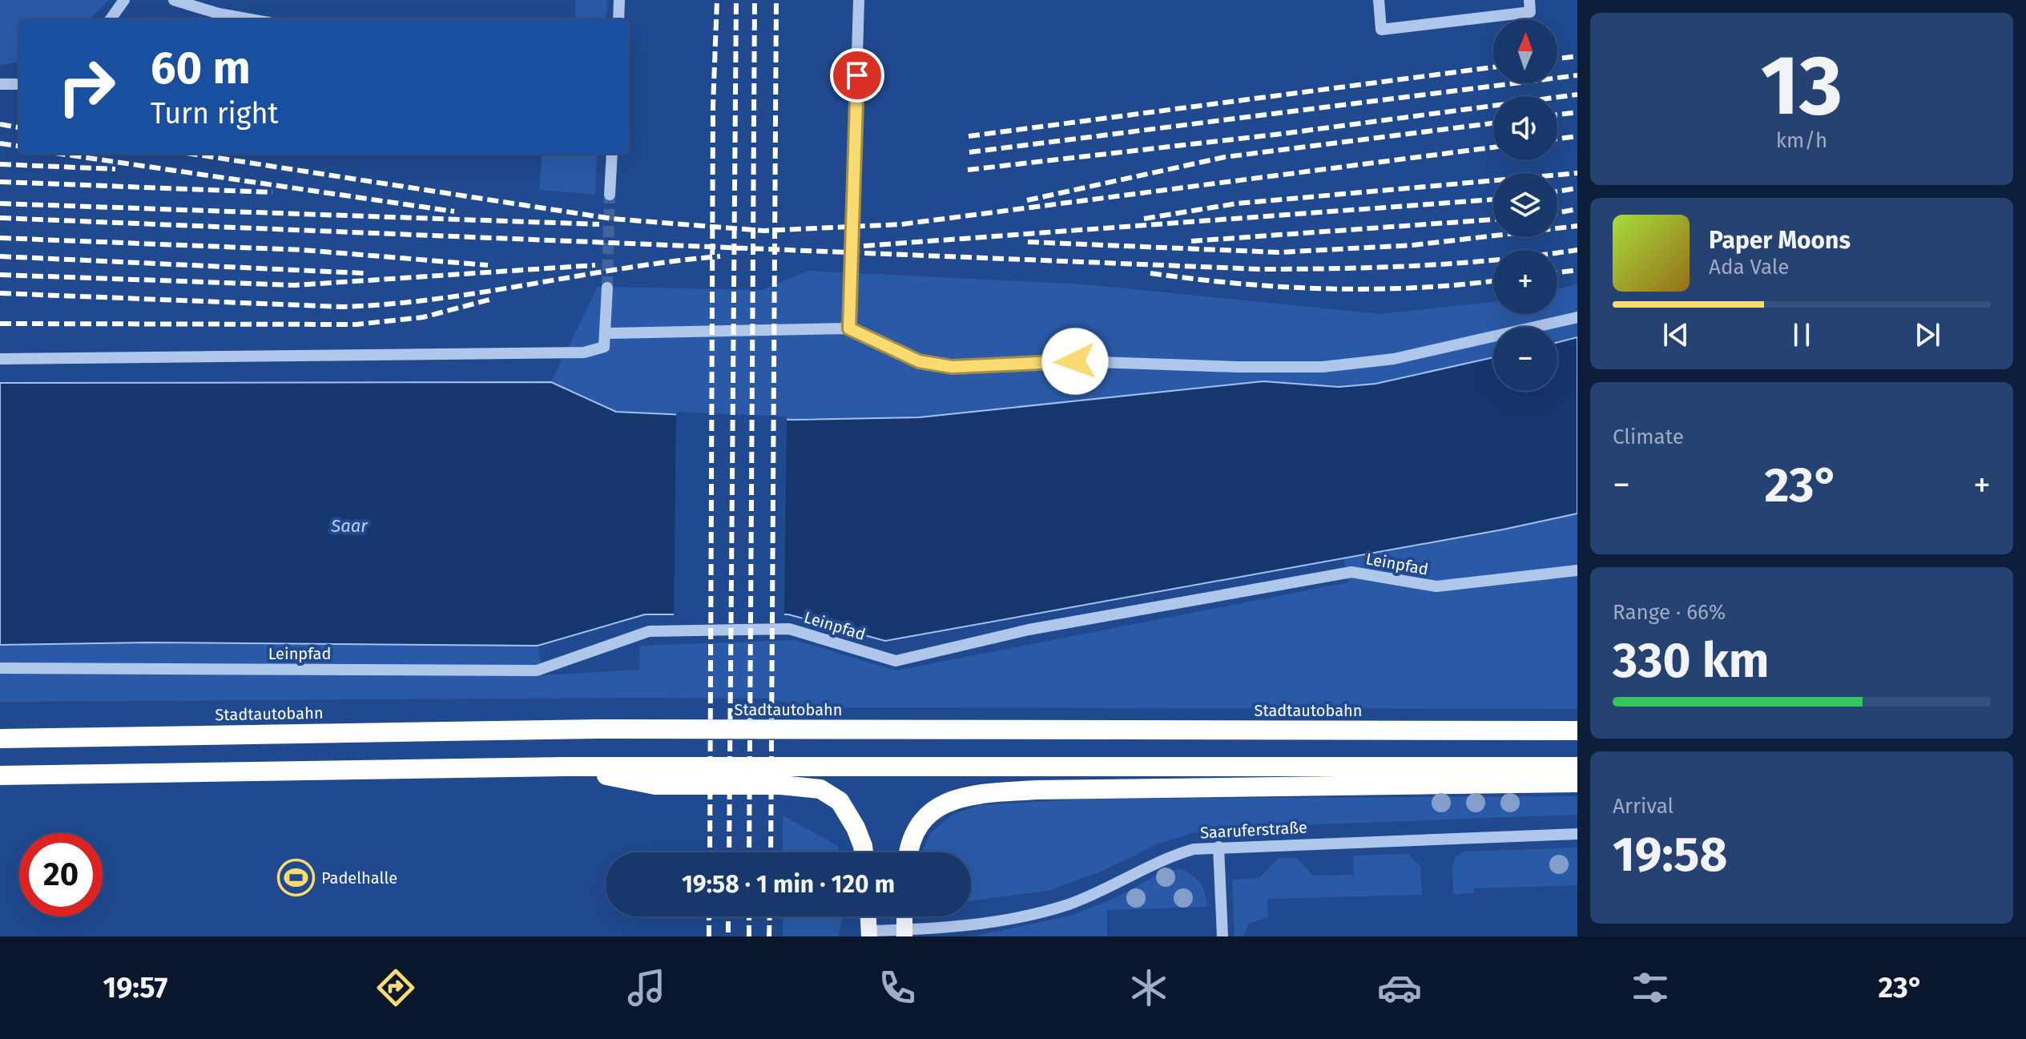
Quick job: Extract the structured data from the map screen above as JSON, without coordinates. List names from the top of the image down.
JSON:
{
  "streets": {
    "highway": ["Stadtautobahn"],
    "street": ["Leinpfad", "Saaruferstraße"]
  },
  "water": ["Saar"],
  "places": {
    "sports": ["Padelhalle"]
  },
  "north": "top",
  "page": {
    "tile": [
      ["13", "km/h"],
      "Climate",
      ["Range · 66%", "330 km"],
      ["Arrival", "19:58"]
    ],
    "map_buttons": ["+", "−"],
    "turn": ["60 m", "Turn right"],
    "song": ["Paper Moons", "Ada Vale"],
    "heat": ["−", "23°", "+"],
    "limit": "20",
    "trip": "19:58 · 1 min · 120 m",
    "tabs": ["19:57", "23°"]
  }
}
